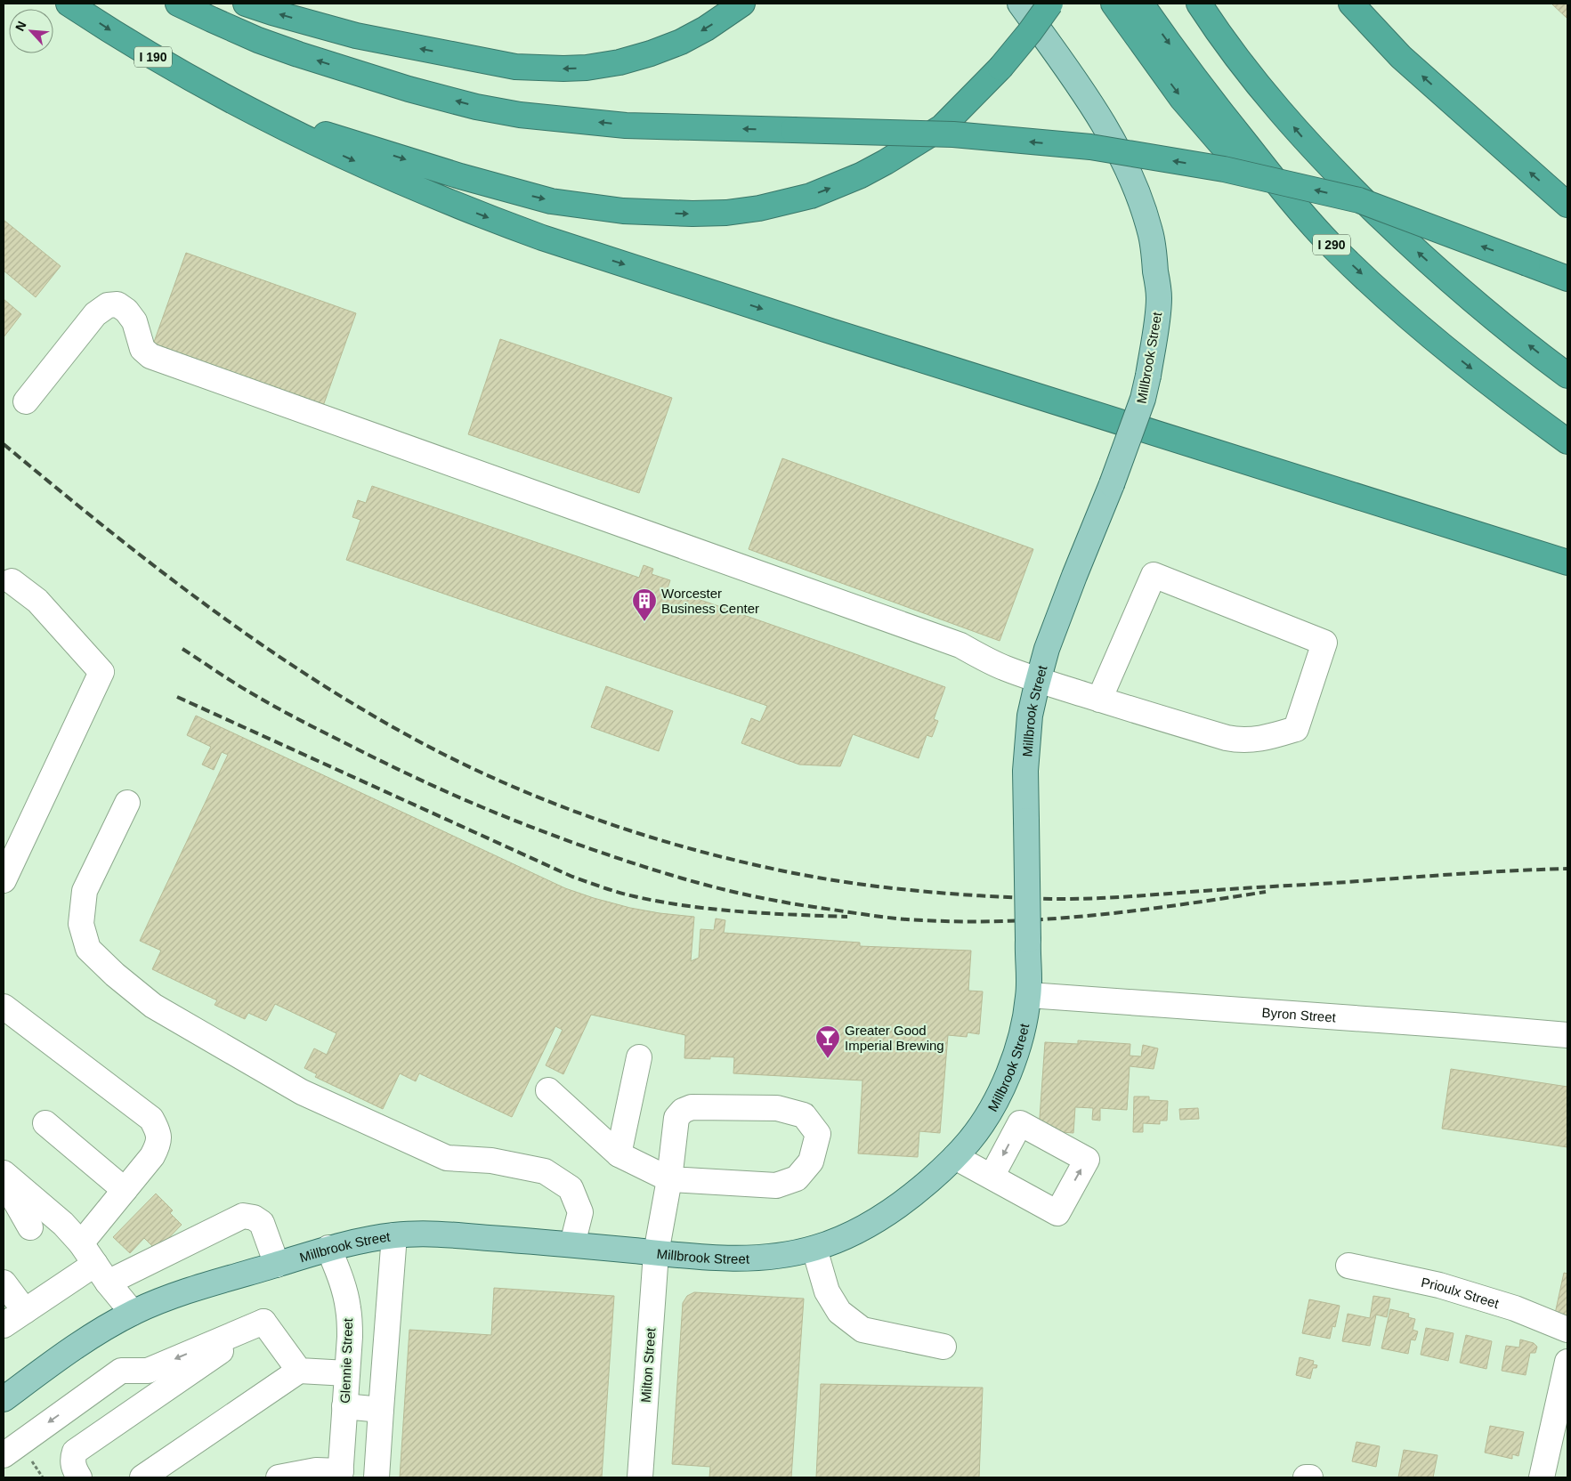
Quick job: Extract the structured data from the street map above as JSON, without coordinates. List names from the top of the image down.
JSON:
{
  "streets": {
    "highway": ["I 190", "I 290"],
    "main road": ["Millbrook Street"],
    "street": [
      "Byron Street",
      "Prioulx Street",
      "Glennie Street",
      "Milton Street"
    ]
  },
  "crossings": [
    ["Millbrook Street", "Byron Street"],
    ["Millbrook Street", "Glennie Street"],
    ["Millbrook Street", "Milton Street"]
  ],
  "places": {
    "building": ["Worcester Business Center"],
    "bar": ["Greater Good Imperial Brewing"]
  },
  "north": "top left"
}
